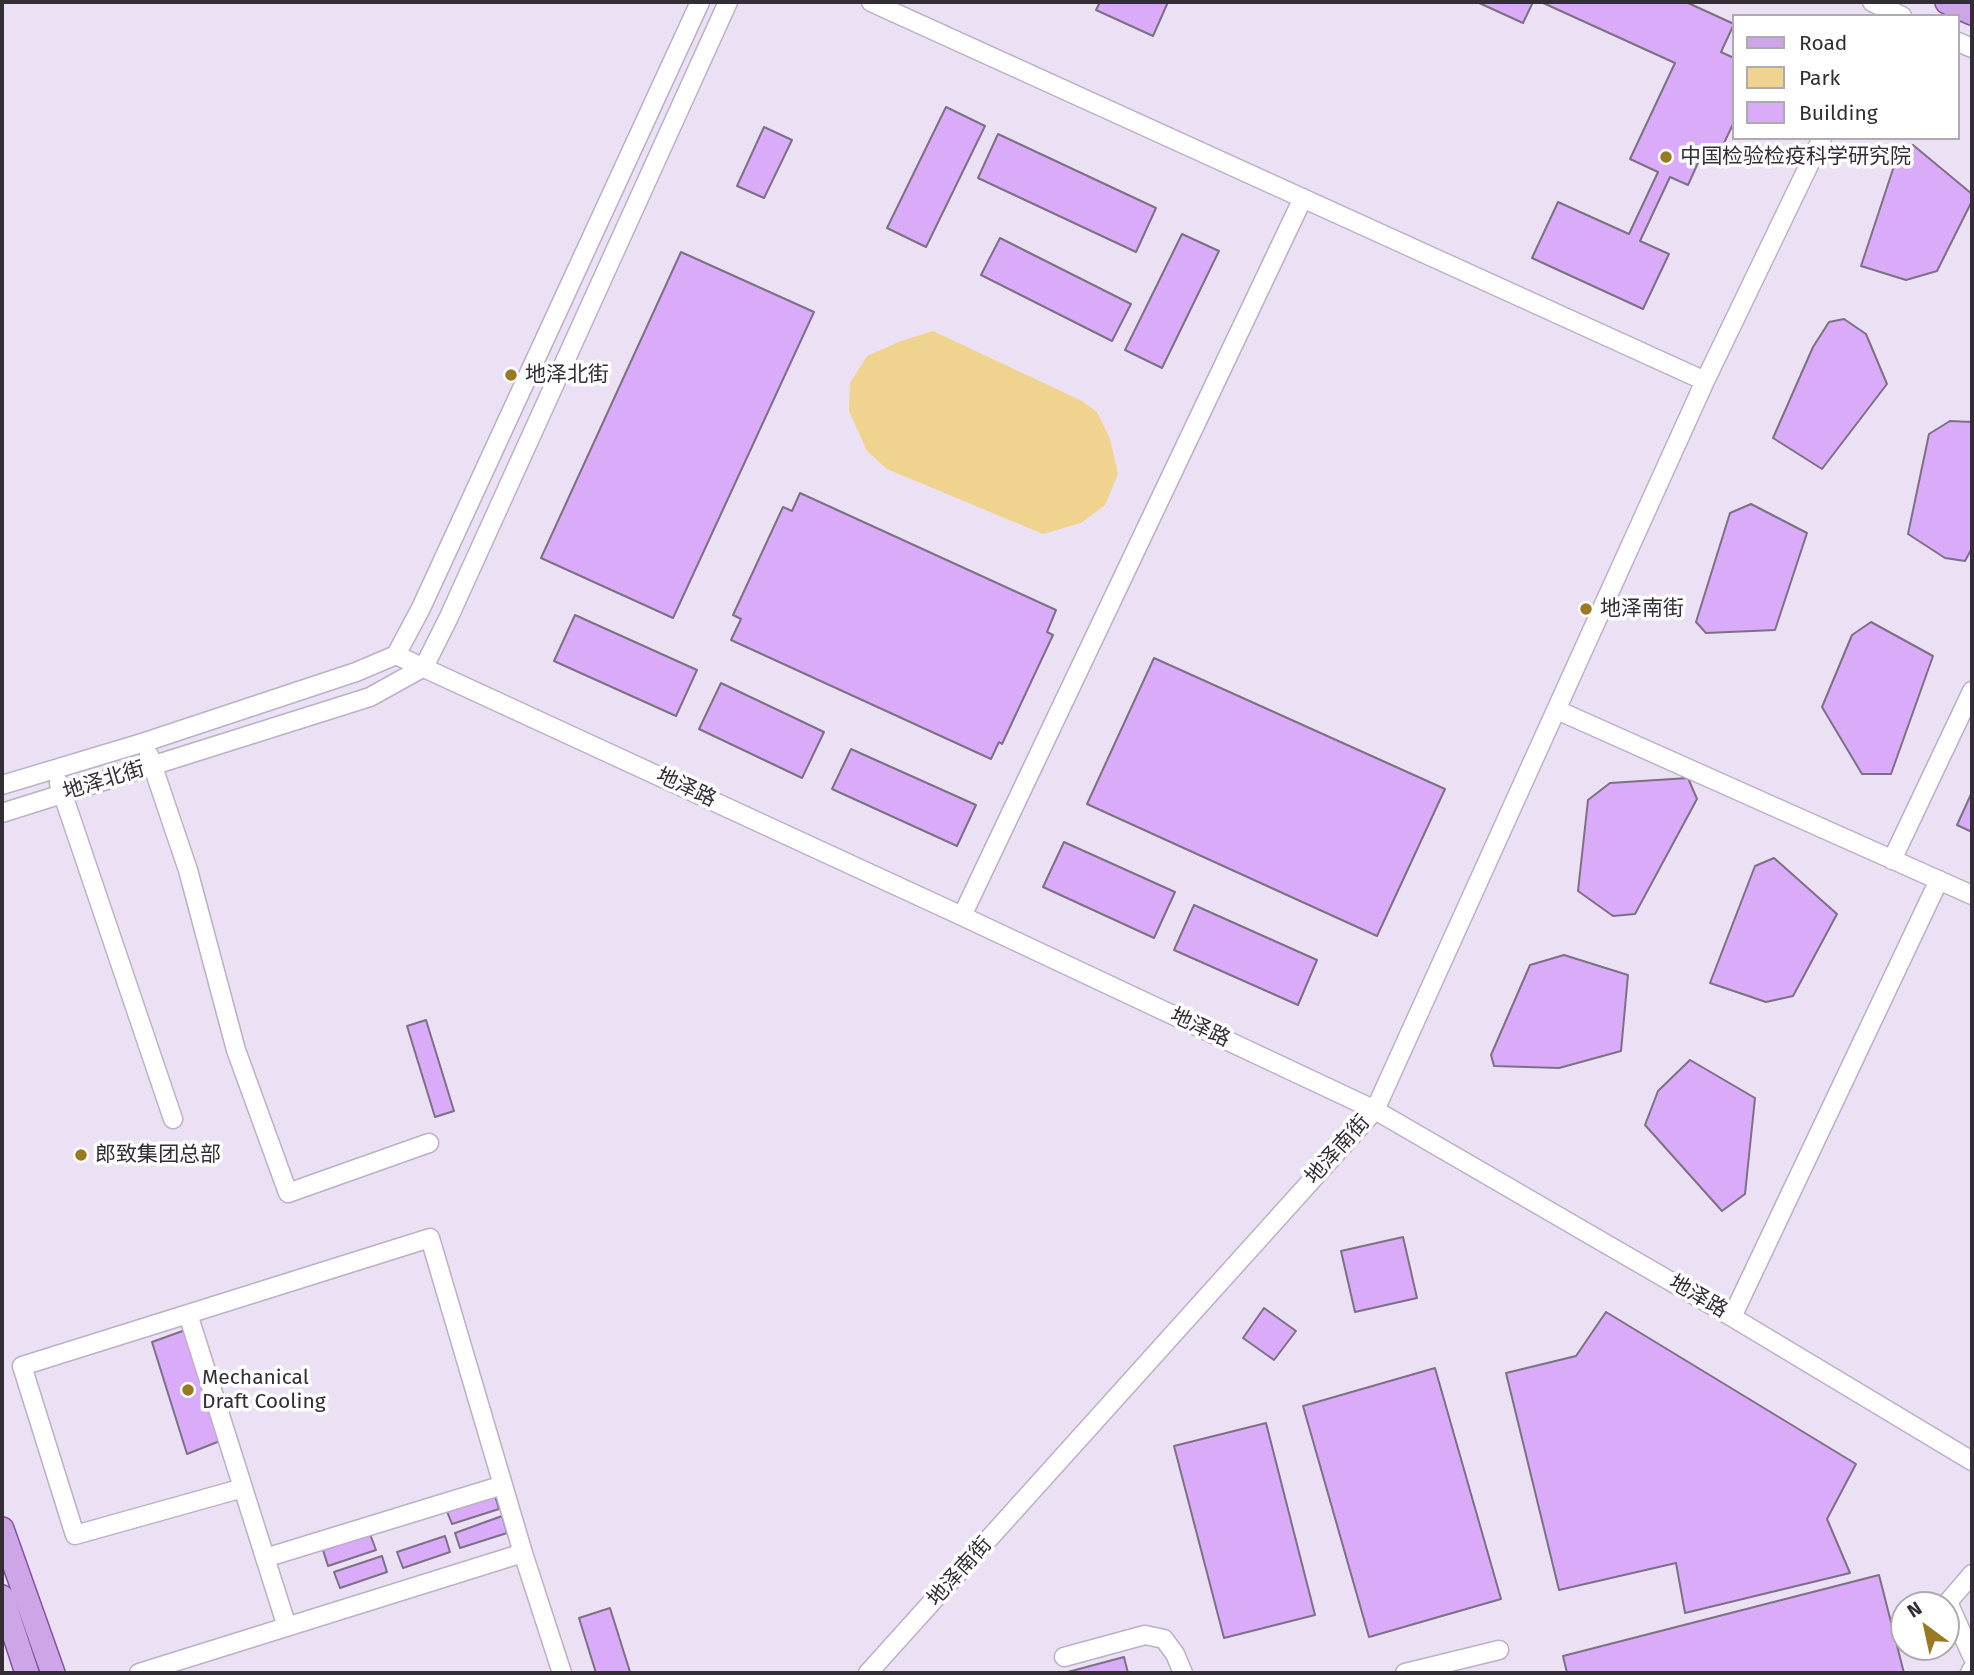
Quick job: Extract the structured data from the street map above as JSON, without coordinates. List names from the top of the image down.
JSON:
{
  "streets": {
    "street": ["地泽北街", "地泽路", "地泽南街"]
  },
  "crossings": [
    ["地泽北街", "地泽路"],
    ["地泽路", "地泽南街"]
  ],
  "places": [
    "中国检验检疫科学研究院",
    "地泽北街",
    "地泽南街",
    "郎致集团总部",
    "Mechanical Draft Cooling"
  ],
  "legend": ["Road", "Park", "Building"],
  "north": "top left"
}
